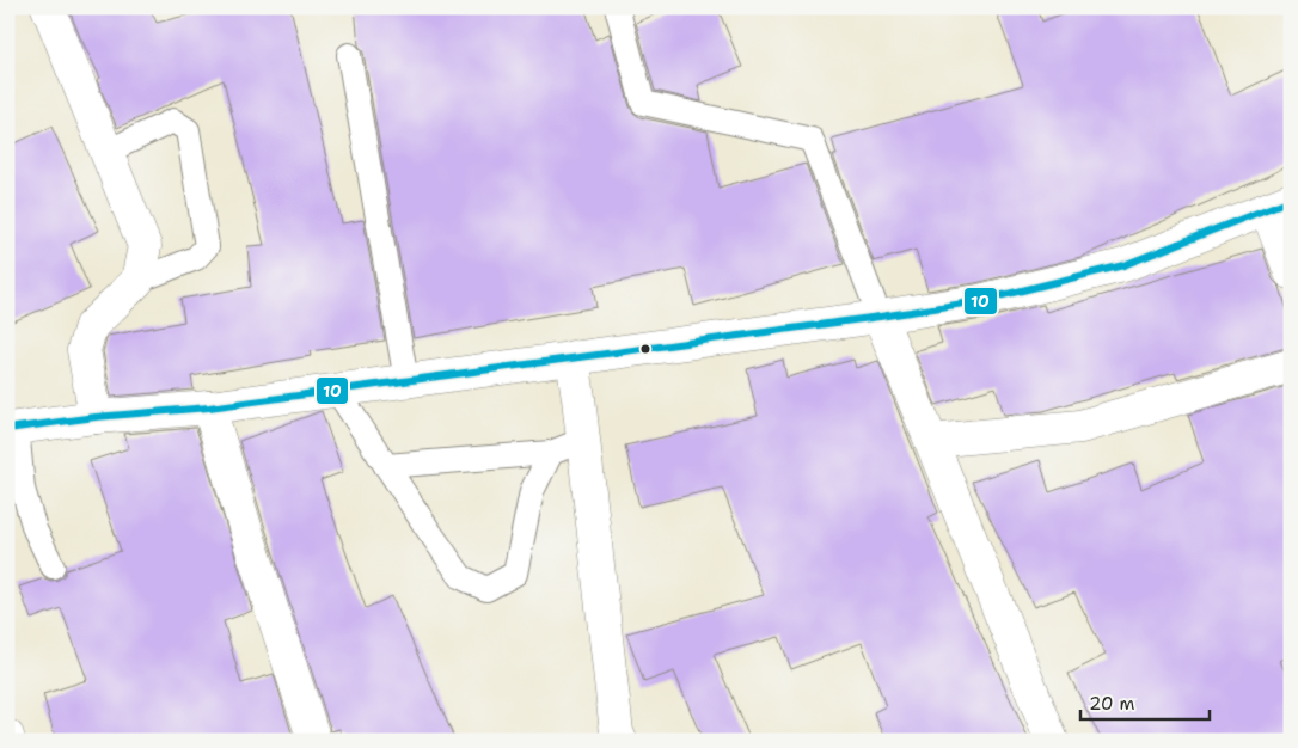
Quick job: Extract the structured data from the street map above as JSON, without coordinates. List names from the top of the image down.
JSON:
{
  "lines": ["transit line 10"],
  "scale_bar": "20 m"
}
